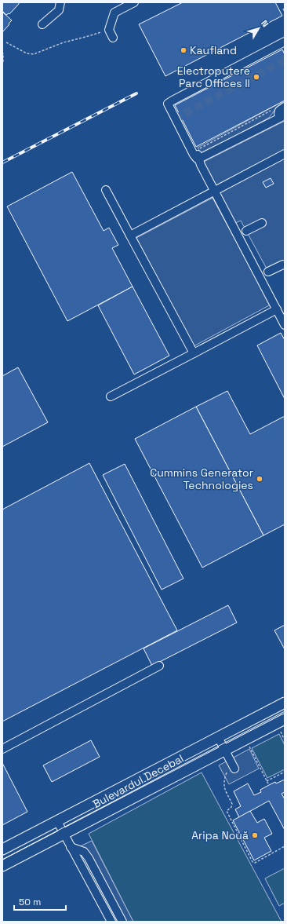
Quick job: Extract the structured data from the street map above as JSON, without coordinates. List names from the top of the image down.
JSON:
{
  "streets": {
    "main road": ["Bulevardul Decebal"]
  },
  "places": [
    "Kaufland",
    "Electroputere Parc Offices II",
    "Cummins Generator Technologies",
    "Aripa Nouă"
  ],
  "scale_bar": "50 m",
  "north": "top right"
}
